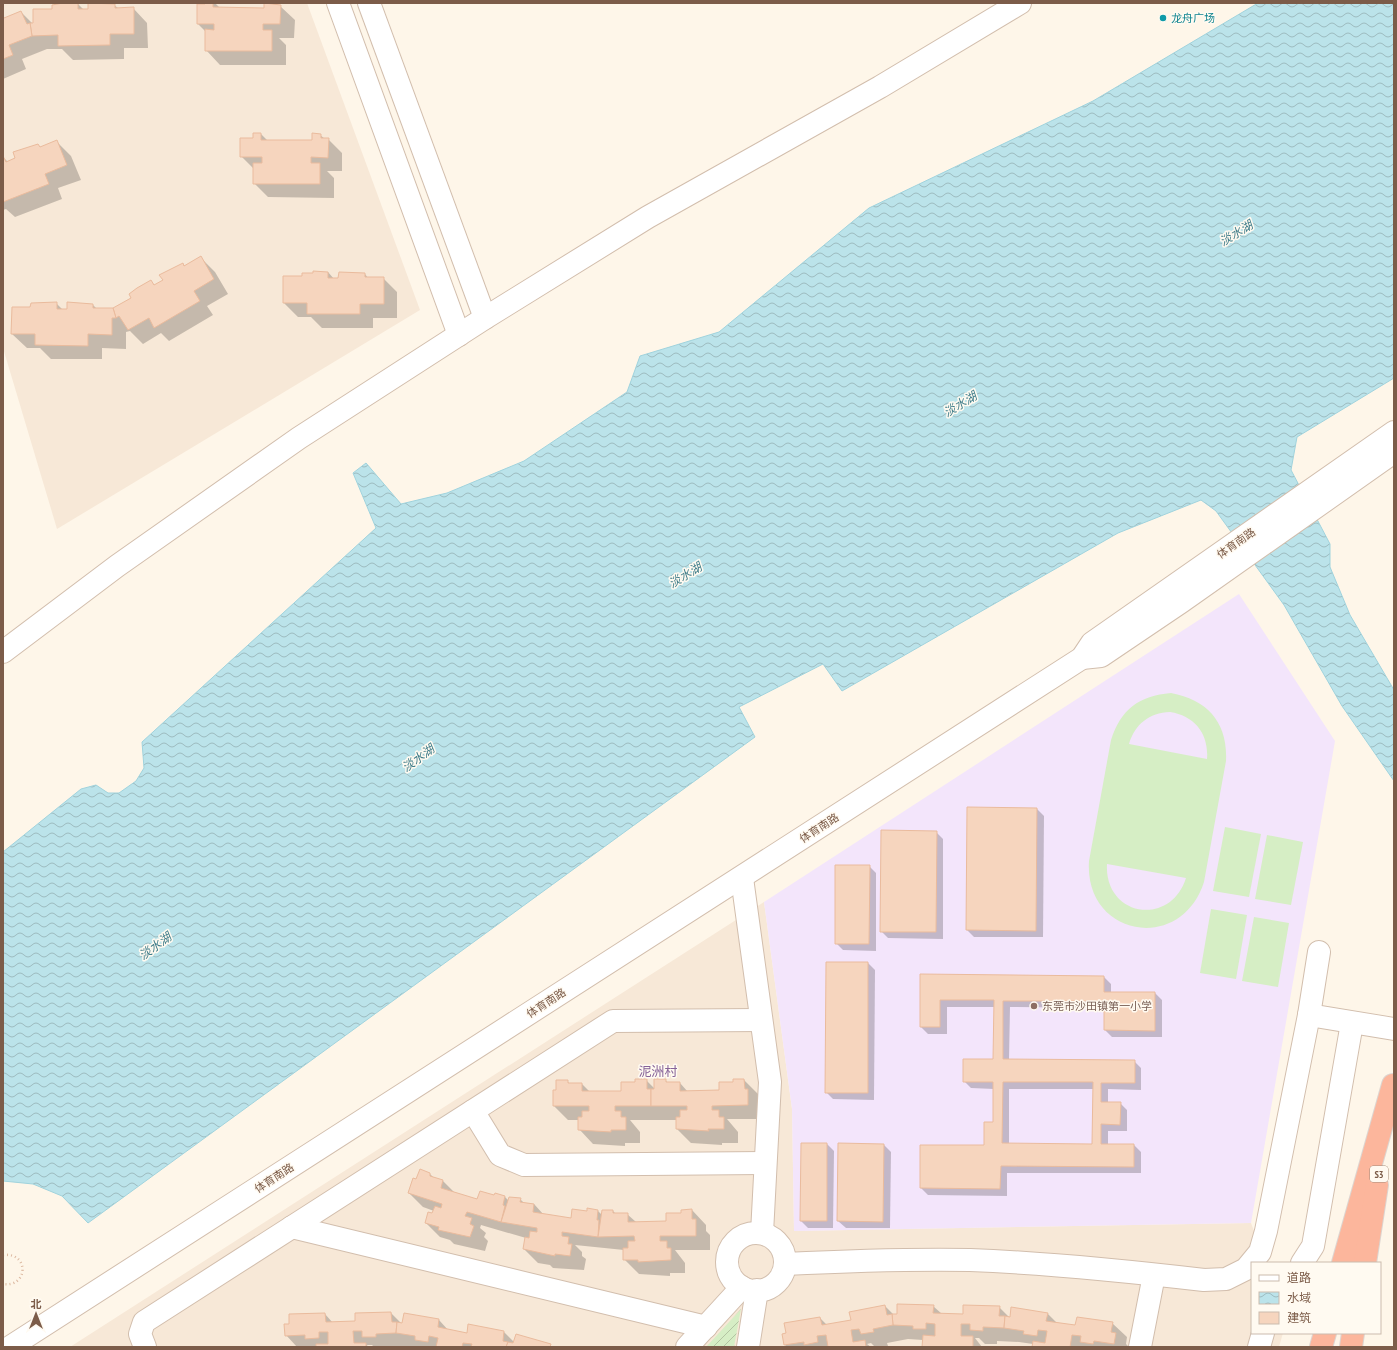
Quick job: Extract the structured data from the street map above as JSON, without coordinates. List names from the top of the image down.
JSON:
{
  "streets": {
    "highway": ["S3"],
    "street": ["体育南路"]
  },
  "districts": ["泥洲村"],
  "water": ["淡水湖"],
  "places": ["龙舟广场", "东莞市沙田镇第一小学"],
  "legend": ["道路", "水域", "建筑"],
  "north": "top"
}
